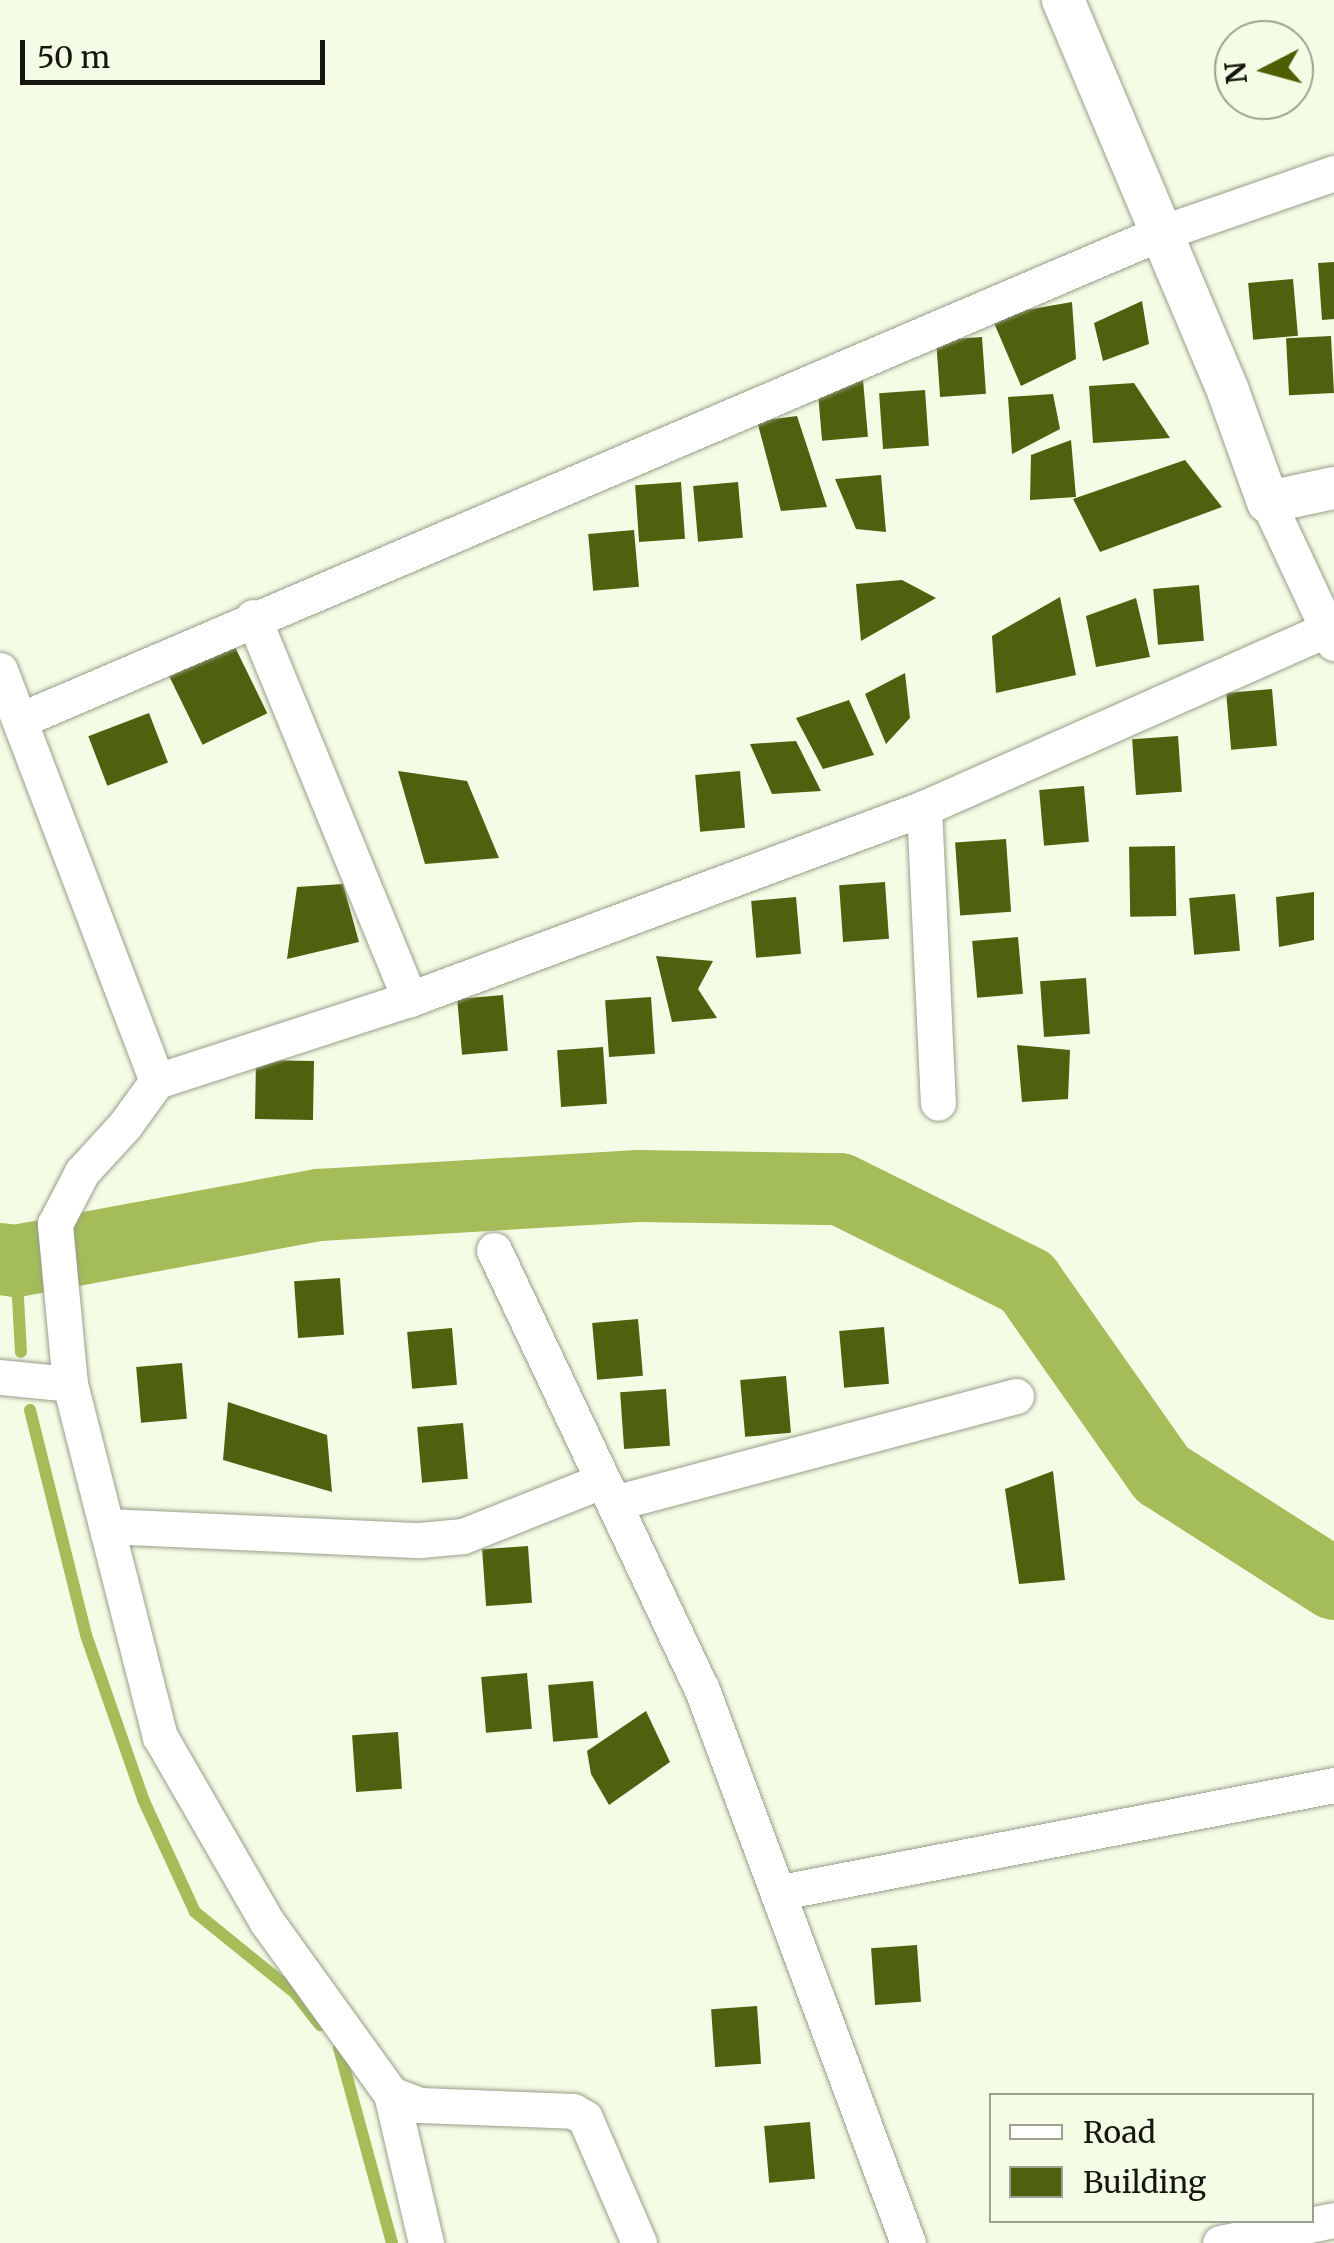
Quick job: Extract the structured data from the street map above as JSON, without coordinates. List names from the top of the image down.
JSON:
{
  "legend": ["Road", "Building"],
  "scale_bar": "50 m",
  "north": "left"
}
